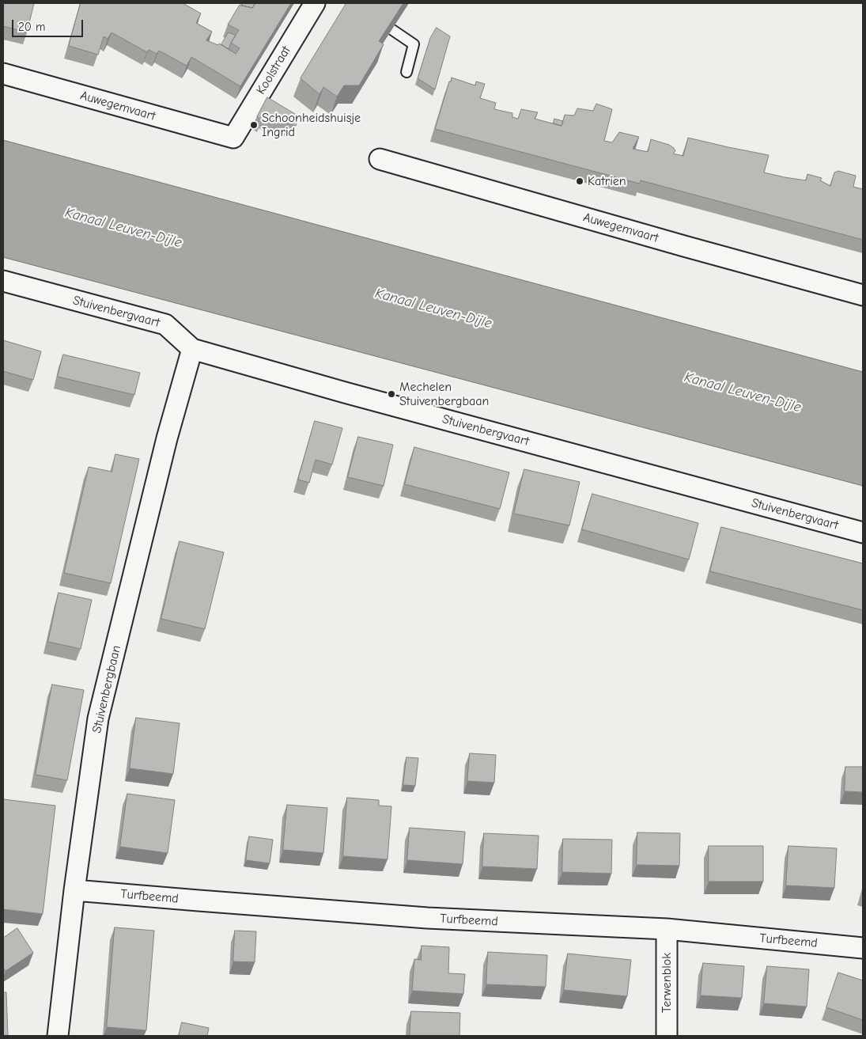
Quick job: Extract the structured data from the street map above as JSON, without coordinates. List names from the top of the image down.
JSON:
{
  "streets": {
    "street": [
      "Koolstraat",
      "Auwegemvaart",
      "Stuivenbergvaart",
      "Stuivenbergbaan",
      "Turfbeemd",
      "Terwenblok"
    ]
  },
  "crossings": [
    ["Koolstraat", "Auwegemvaart"],
    ["Stuivenbergvaart", "Stuivenbergbaan"],
    ["Stuivenbergbaan", "Turfbeemd"],
    ["Turfbeemd", "Terwenblok"]
  ],
  "water": ["Kanaal Leuven-Dijle"],
  "places": ["Schoonheidshuisje Ingrid", "Katrien", "Mechelen Stuivenbergbaan"],
  "scale_bar": "20 m"
}
